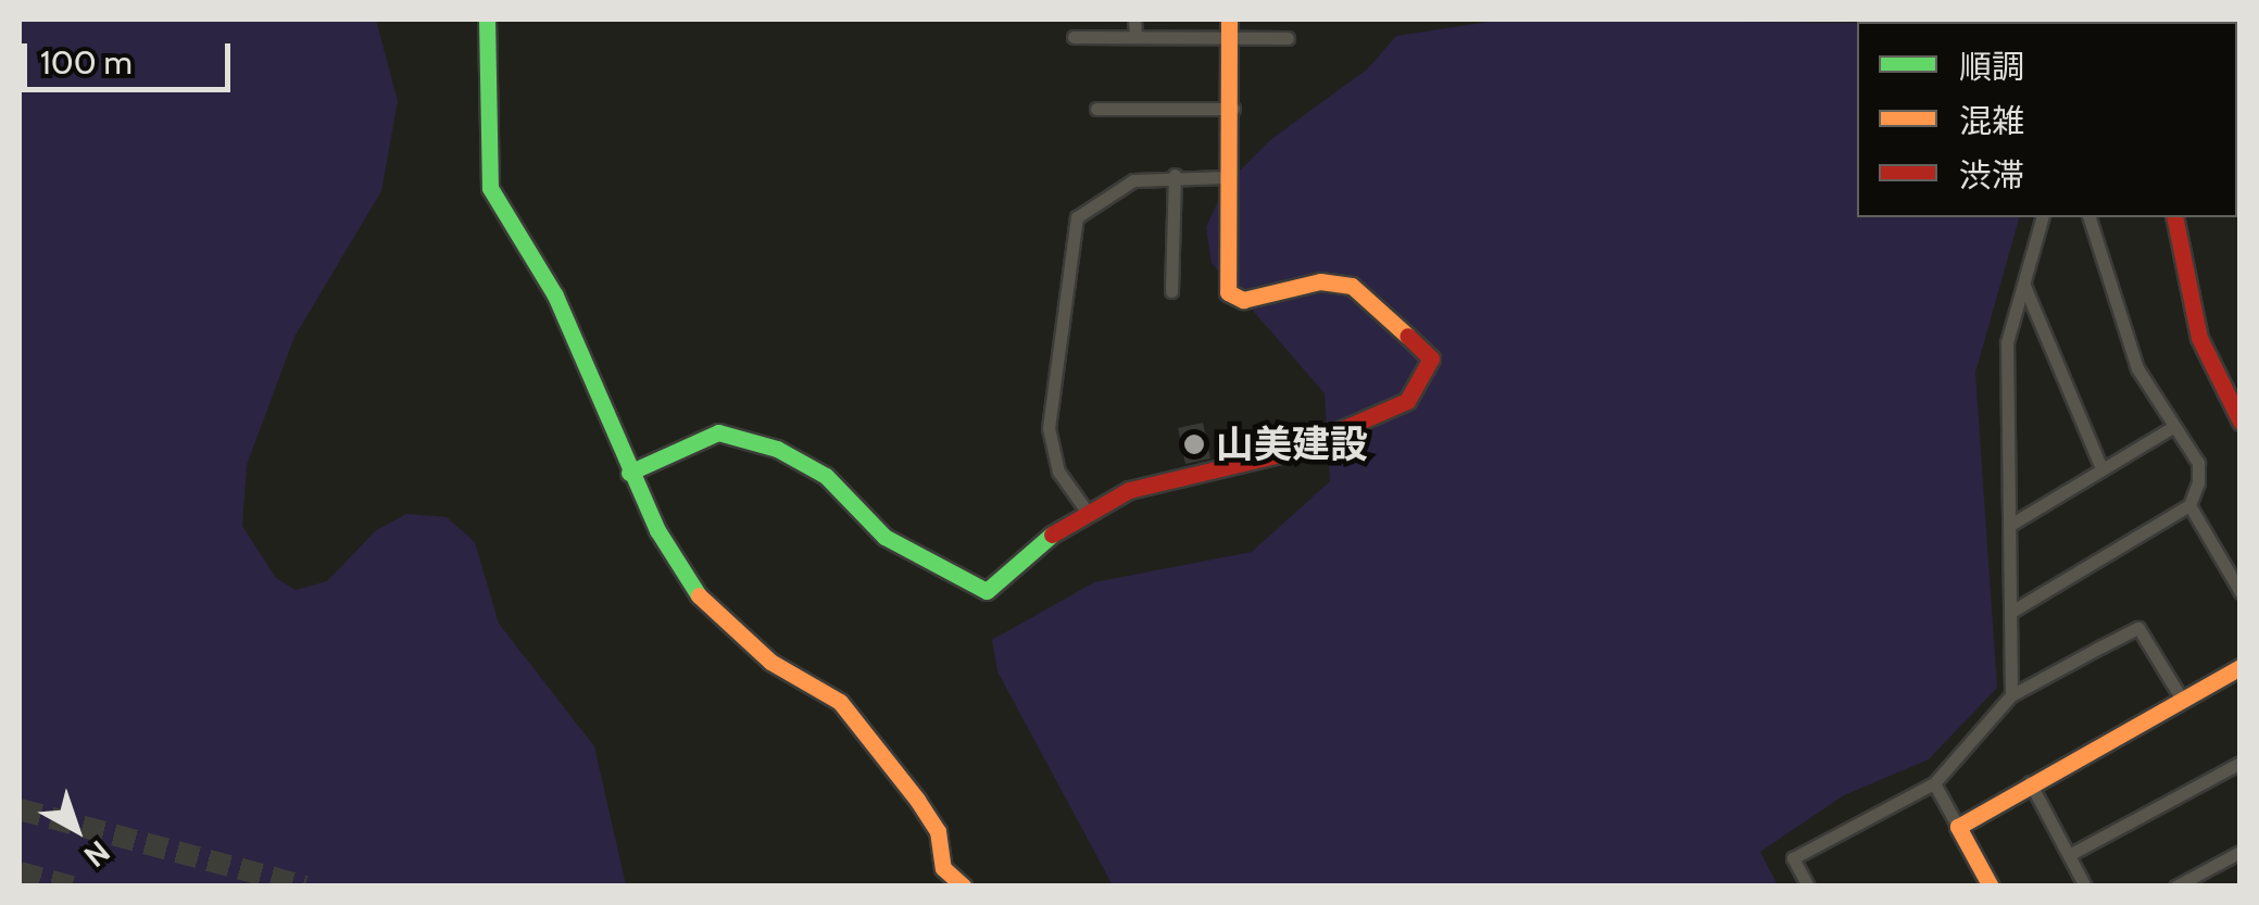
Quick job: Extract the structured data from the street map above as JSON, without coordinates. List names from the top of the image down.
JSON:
{
  "places": ["山美建設"],
  "legend": ["順調", "混雑", "渋滞"],
  "scale_bar": "100 m",
  "north": "bottom right"
}
